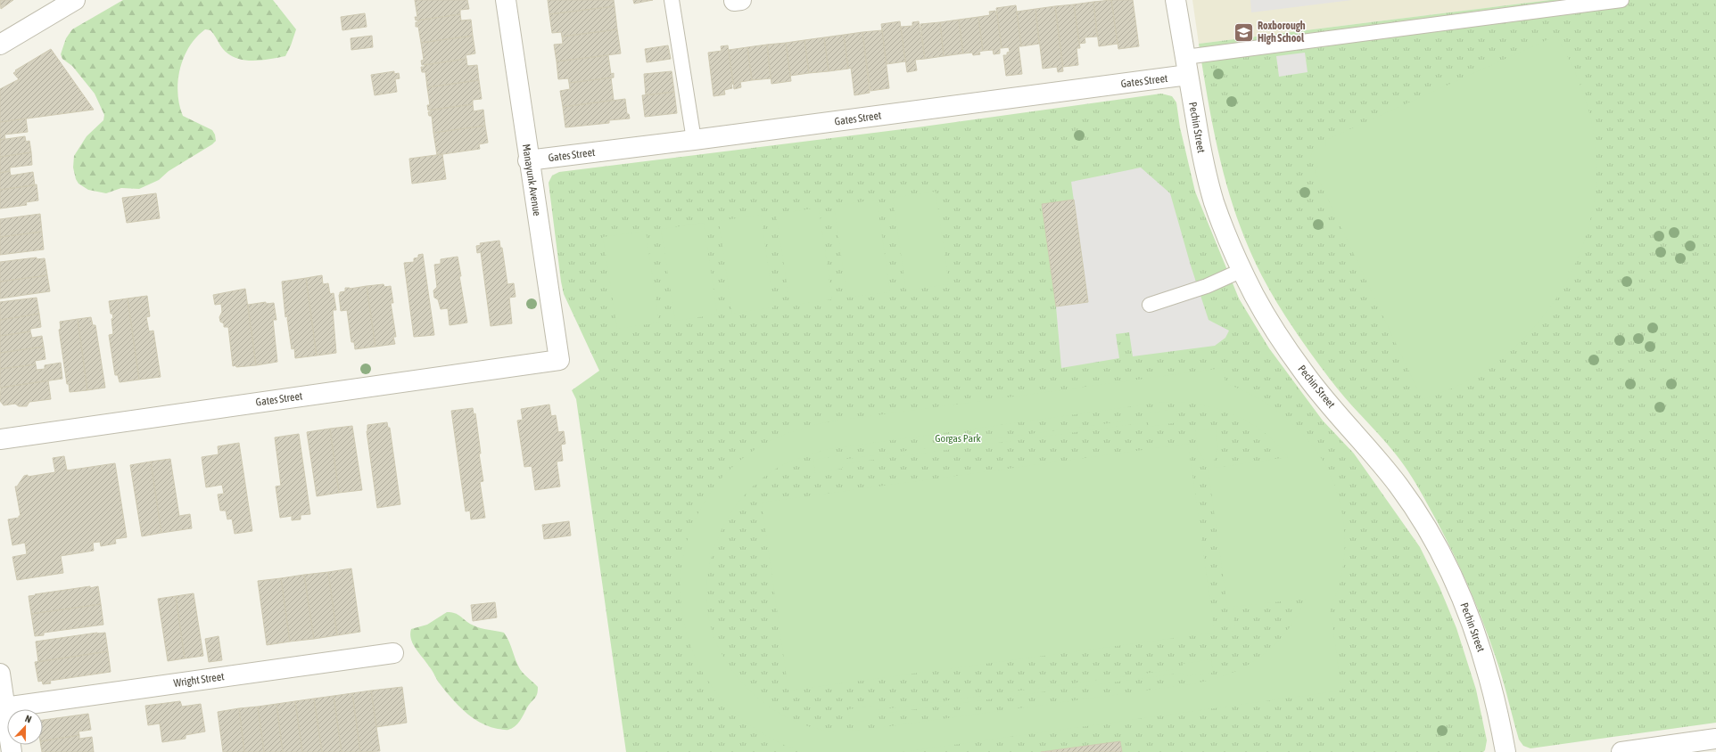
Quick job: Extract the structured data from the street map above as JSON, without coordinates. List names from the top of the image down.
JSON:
{
  "streets": {
    "street": [
      "Gates Street",
      "Pechin Street",
      "Manayunk Avenue",
      "Wright Street"
    ]
  },
  "crossings": [
    ["Gates Street", "Pechin Street"],
    ["Gates Street", "Manayunk Avenue"]
  ],
  "parks": ["Gorgas Park"],
  "places": {
    "school or university": ["Roxborough High School"]
  },
  "north": "top"
}
